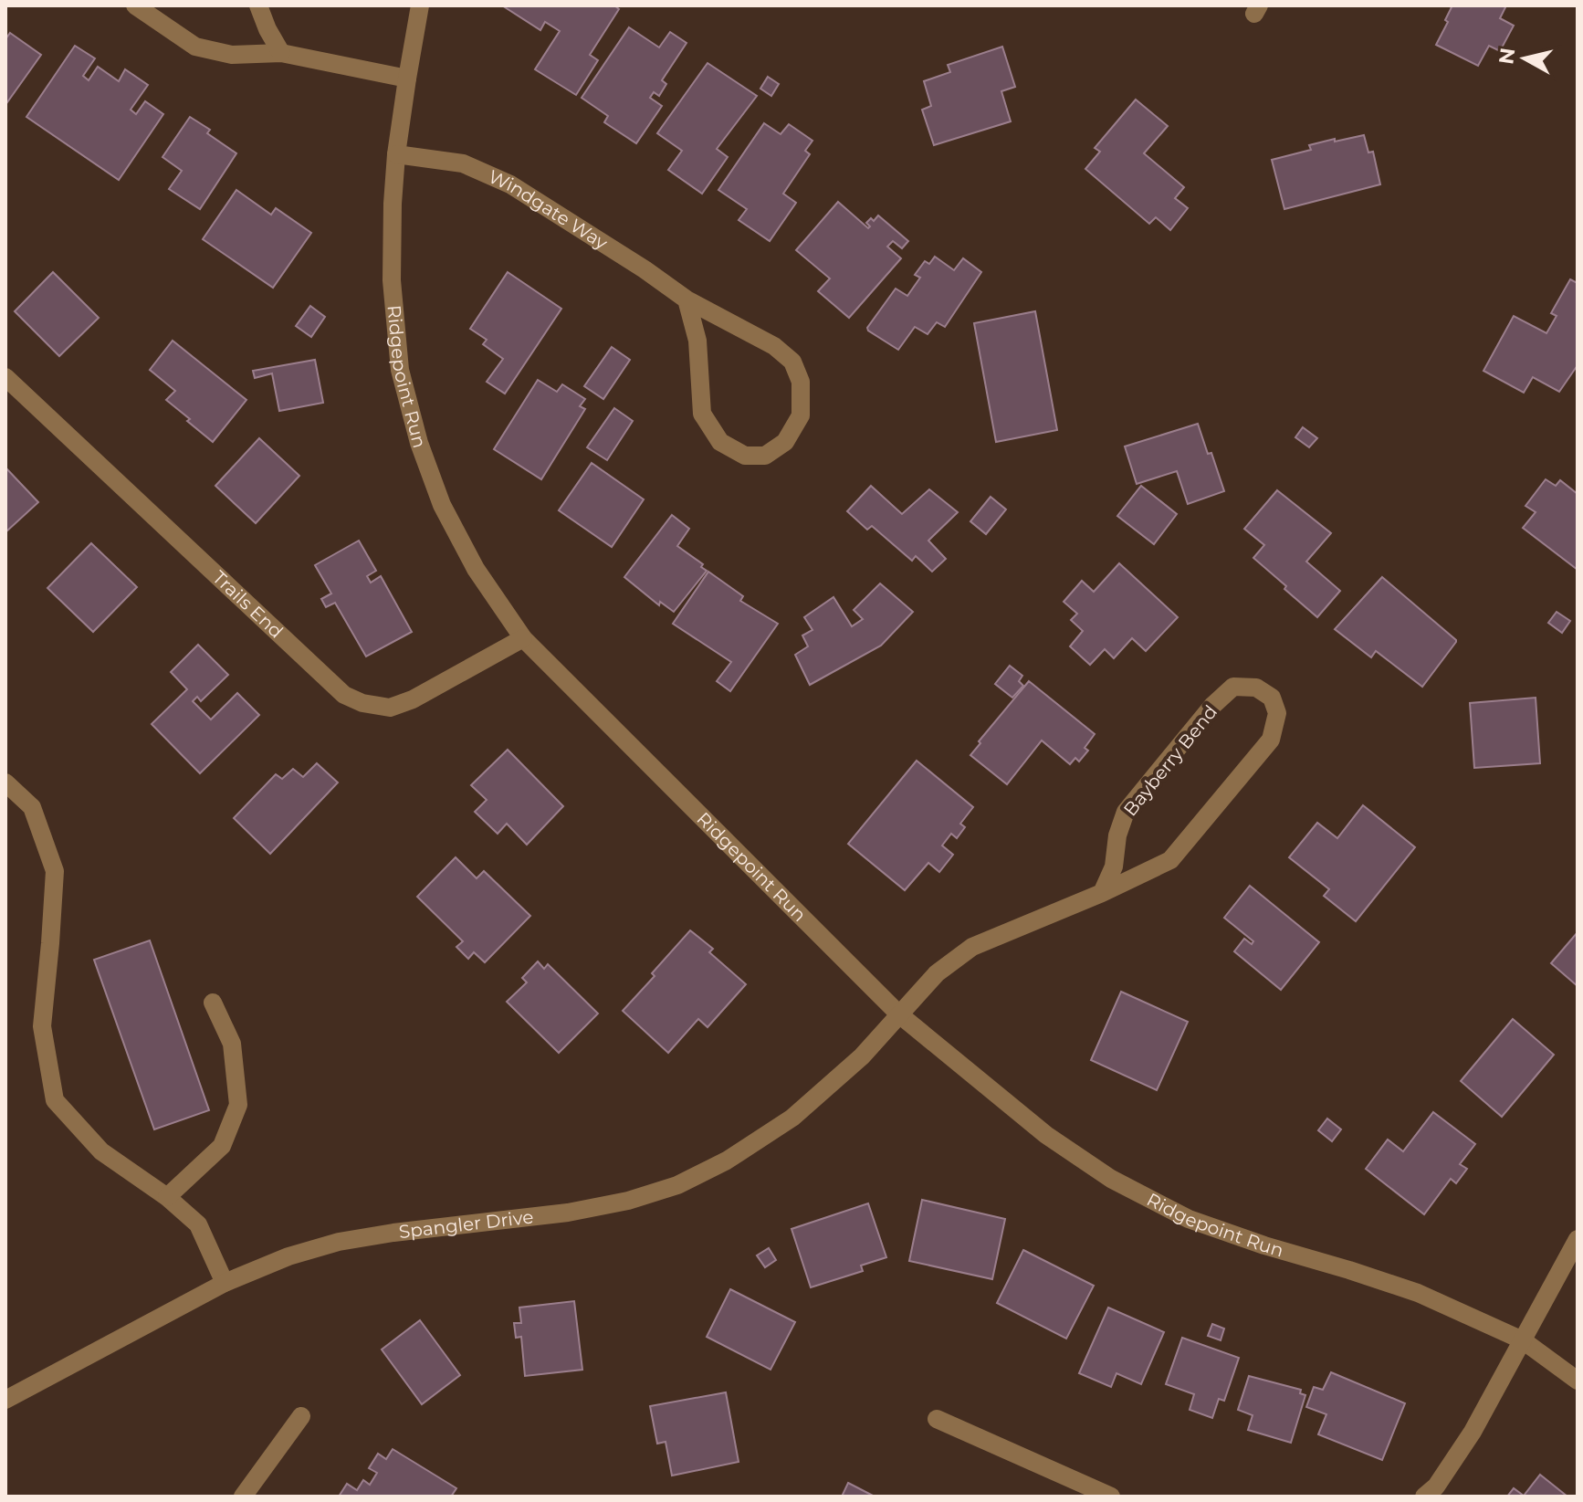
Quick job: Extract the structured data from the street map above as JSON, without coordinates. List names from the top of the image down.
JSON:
{
  "streets": {
    "street": [
      "Windgate Way",
      "Ridgepoint Run",
      "Trails End",
      "Bayberry Bend",
      "Spangler Drive"
    ]
  },
  "crossings": [
    ["Windgate Way", "Ridgepoint Run"],
    ["Ridgepoint Run", "Trails End"],
    ["Ridgepoint Run", "Bayberry Bend"],
    ["Ridgepoint Run", "Spangler Drive"],
    ["Bayberry Bend", "Spangler Drive"]
  ],
  "north": "left"
}
